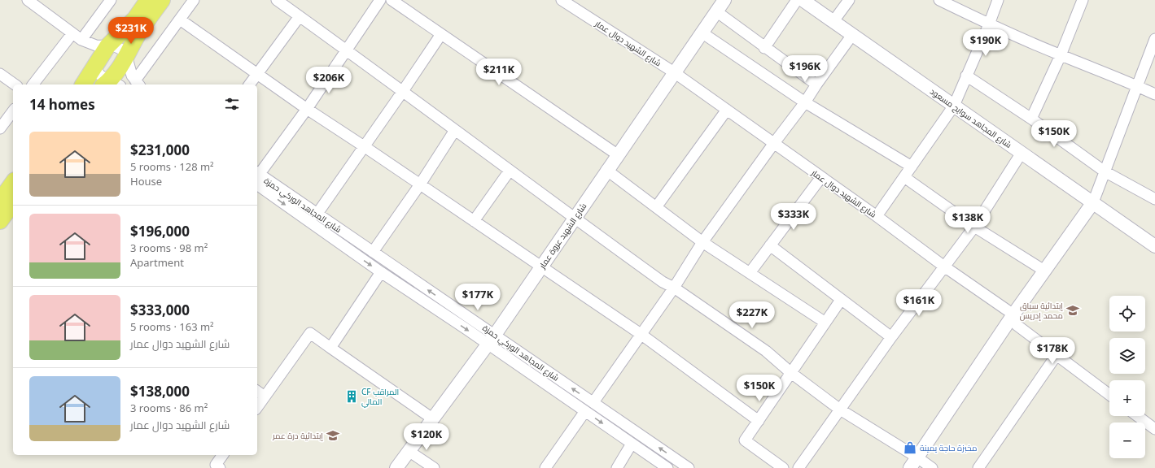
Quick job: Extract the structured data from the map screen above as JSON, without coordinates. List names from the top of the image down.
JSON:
{
  "streets": {
    "street": [
      "شارع الشهيد دوال عمار",
      "شارع المجاهد سوايح مسعود",
      "شارع المجاهد الوركي حمزة",
      "شارع الشهيد عروة عمار"
    ]
  },
  "crossings": [
    ["شارع الشهيد دوال عمار", "شارع الشهيد عروة عمار"],
    ["شارع المجاهد الوركي حمزة", "شارع الشهيد عروة عمار"]
  ],
  "places": {
    "school or university": ["إبتدائية سباق محمد إدريس", "إبتدائية درة عمر"],
    "building": ["CF المراقب المالي"],
    "shop": ["مخبزة حاجة يمينة"]
  },
  "page": {
    "price": [
      "$231K",
      "$190K",
      "$196K",
      "$211K",
      "$206K",
      "$150K",
      "$333K",
      "$138K",
      "$177K",
      "$161K",
      "$227K",
      "$178K",
      "$150K",
      "$120K"
    ],
    "heading": "14 homes",
    "list": [
      {
        "name": "$231,000",
        "note": "5 rooms · 128 m² · House"
      },
      {
        "name": "$196,000",
        "note": "3 rooms · 98 m² · Apartment"
      },
      {
        "name": "$333,000",
        "note": "5 rooms · 163 m² · شارع الشهيد دوال عمار"
      },
      {
        "name": "$138,000",
        "note": "3 rooms · 86 m² · شارع الشهيد دوال عمار"
      }
    ],
    "map_buttons": ["+", "−"]
  }
}
